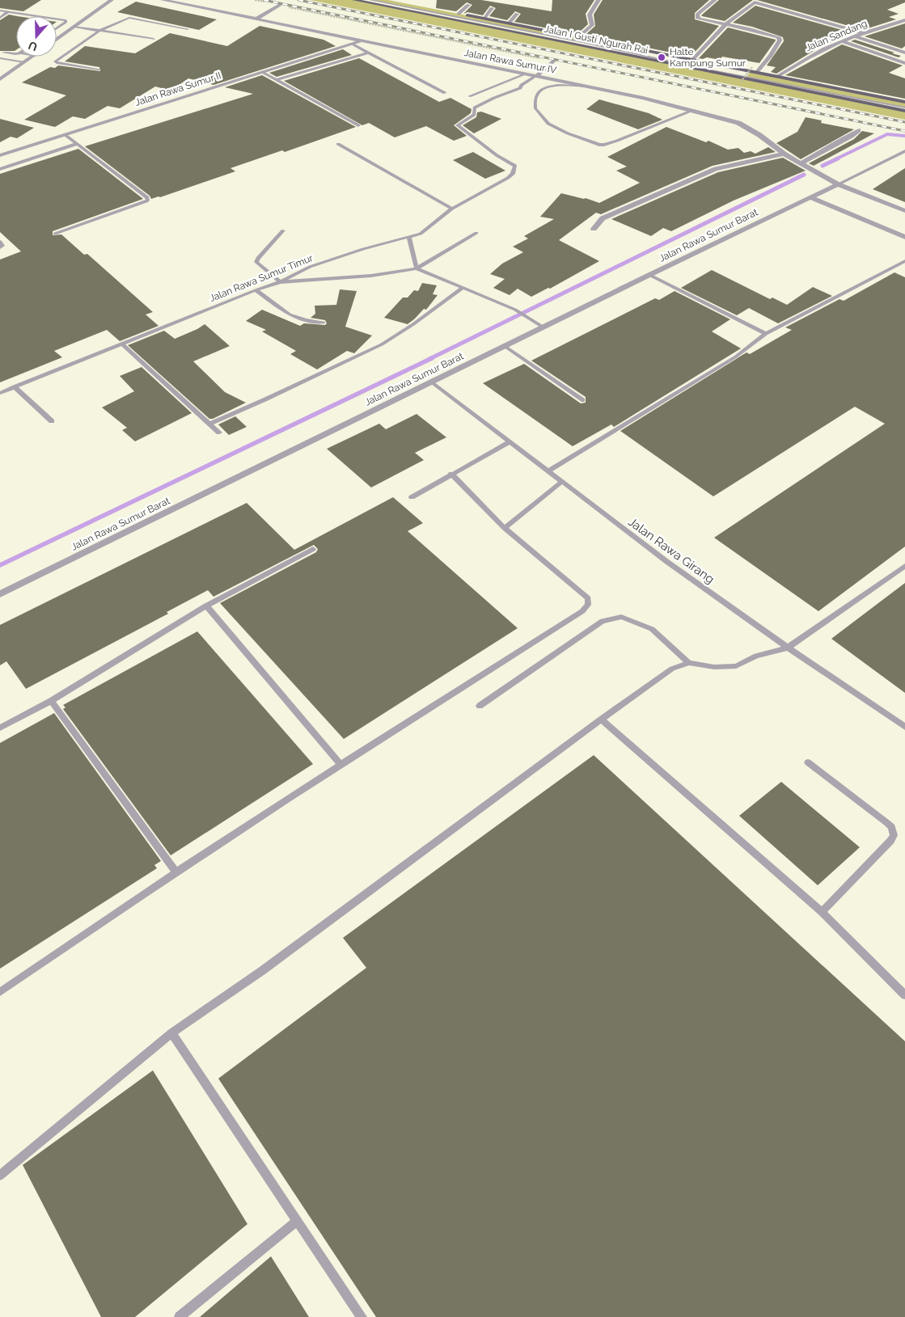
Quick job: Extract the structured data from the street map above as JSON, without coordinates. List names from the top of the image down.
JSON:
{
  "streets": {
    "main road": ["Jalan I Gusti Ngurah Rai"],
    "street": [
      "Jalan Sandang",
      "Jalan Rawa Sumur IV",
      "Jalan Rawa Sumur II",
      "Jalan Rawa Sumur Barat"
    ],
    "lane": ["Jalan Rawa Sumur Timur", "Jalan Rawa Girang"]
  },
  "crossings": [
    ["Jalan Sandang", "Jalan I Gusti Ngurah Rai"],
    ["Jalan Rawa Sumur IV", "Jalan Rawa Sumur II"],
    ["Jalan Rawa Sumur IV", "Jalan Rawa Sumur Barat"],
    ["Jalan Rawa Sumur Barat", "Jalan Rawa Girang"]
  ],
  "places": ["Halte Kampung Sumur"],
  "north": "bottom"
}
